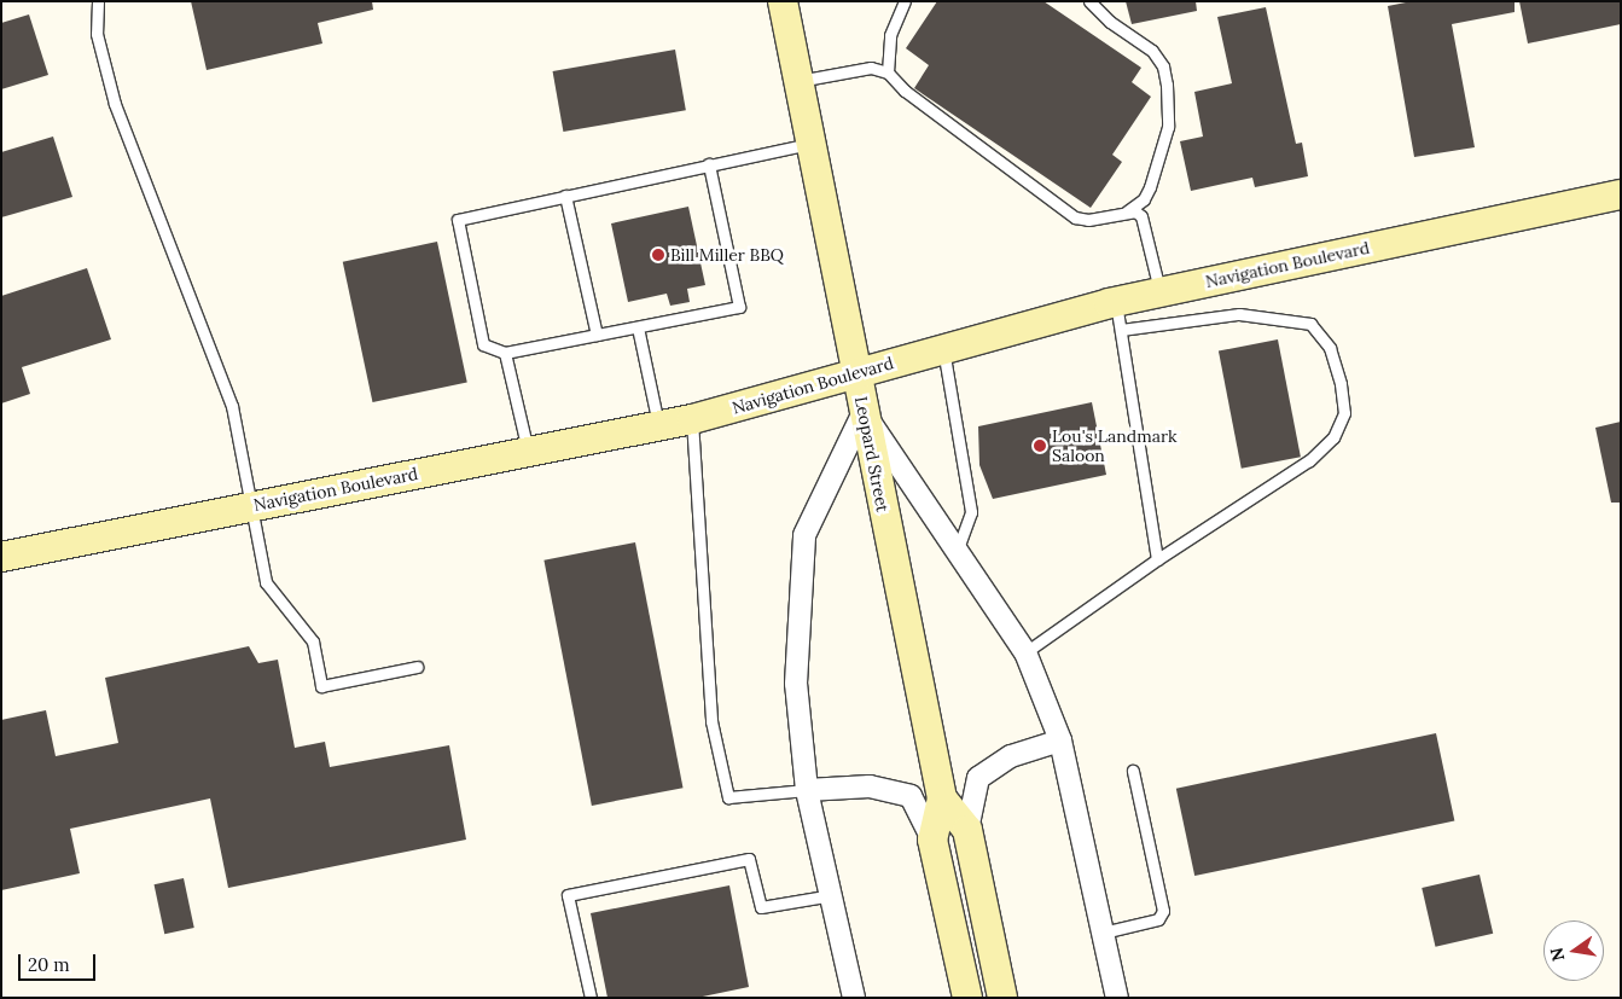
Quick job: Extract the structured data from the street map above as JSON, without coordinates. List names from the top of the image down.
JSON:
{
  "streets": {
    "main road": ["Navigation Boulevard", "Leopard Street"]
  },
  "crossings": [
    ["Navigation Boulevard", "Leopard Street"]
  ],
  "places": ["Bill Miller BBQ", "Lou's Landmark Saloon"],
  "scale_bar": "20 m",
  "north": "left"
}
